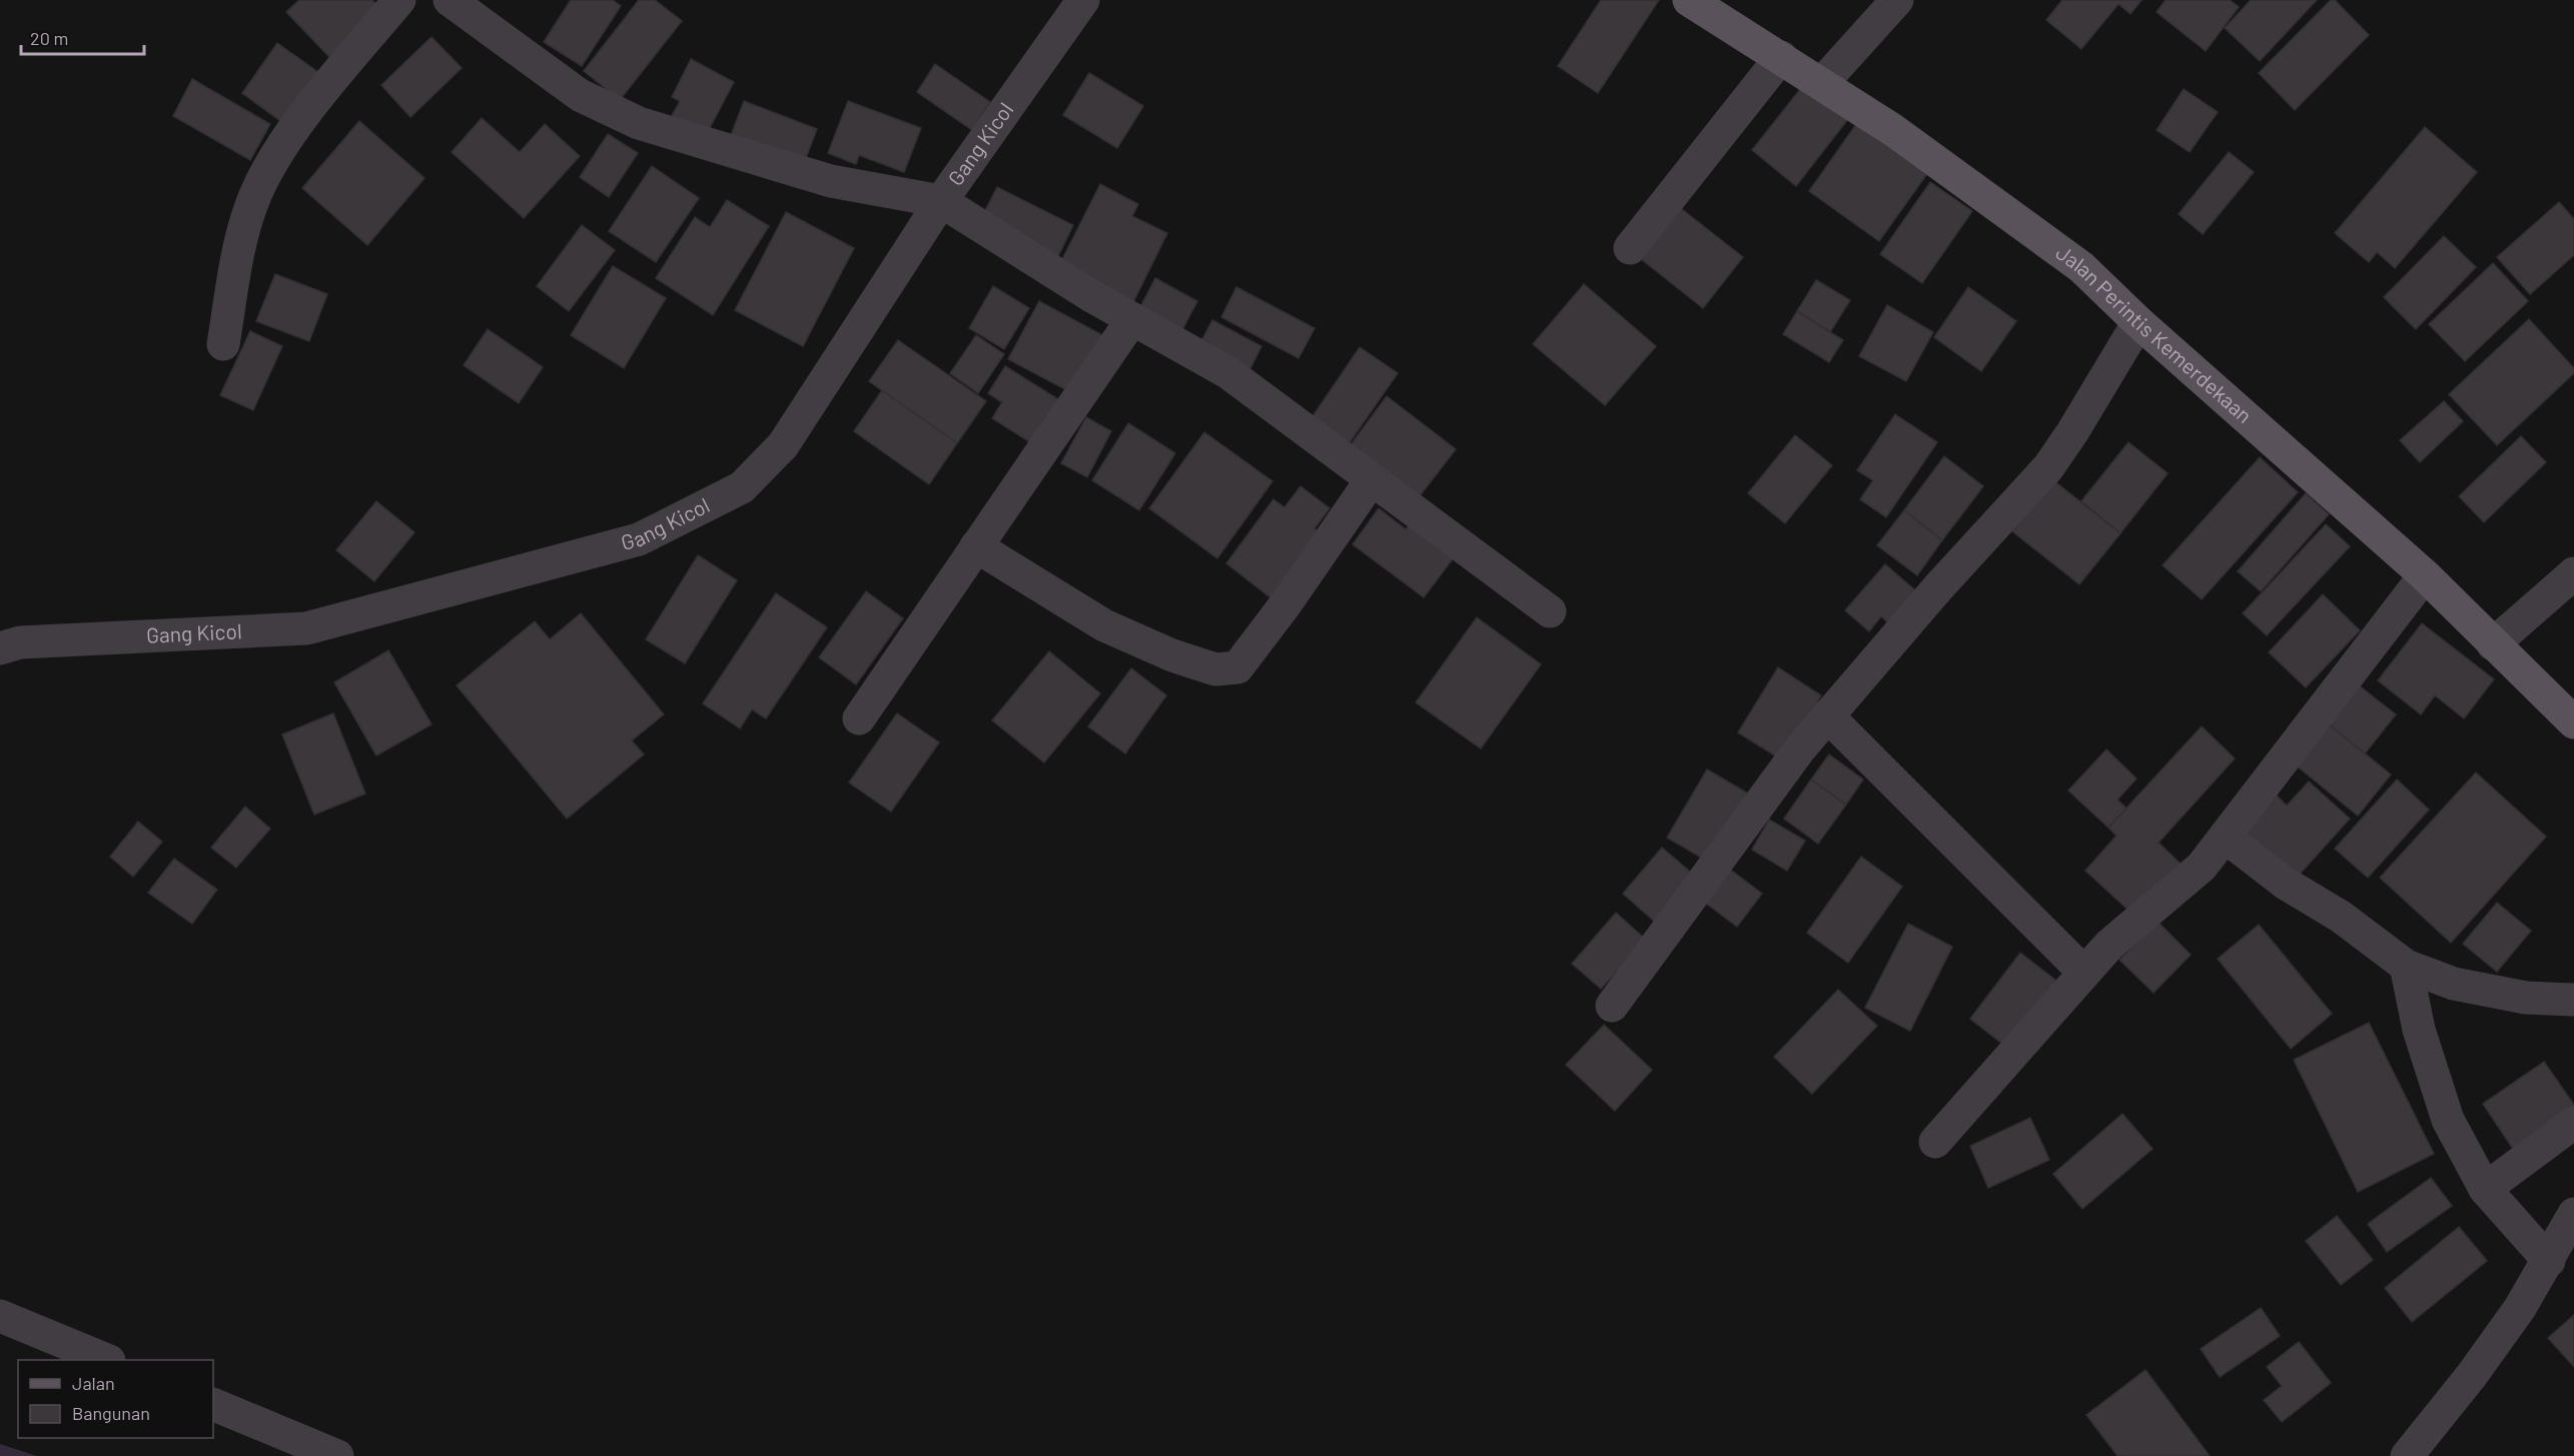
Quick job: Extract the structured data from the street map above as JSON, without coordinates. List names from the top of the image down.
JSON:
{
  "streets": {
    "main road": ["Jalan Perintis Kemerdekaan"],
    "street": ["Gang Kicol"]
  },
  "legend": ["Jalan", "Bangunan"],
  "scale_bar": "20 m"
}
